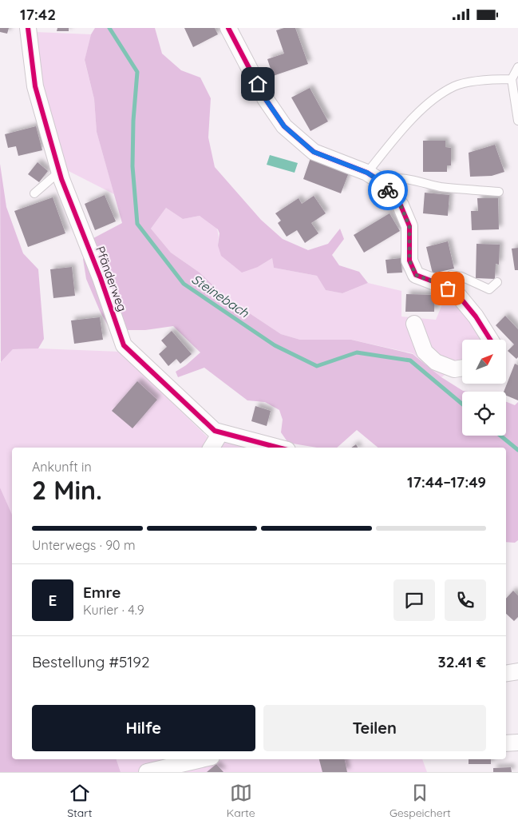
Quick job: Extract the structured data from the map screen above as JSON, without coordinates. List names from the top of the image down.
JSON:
{
  "streets": {
    "street": ["Pfänderweg"]
  },
  "water": ["Steinebach"],
  "north": "top right",
  "page": {
    "status": "17:42",
    "heading": ["2 Min.", "Ankunft in", "17:44–17:49"],
    "panel": [
      "Emre",
      "Kurier · 4.9",
      "Bestellung #5192",
      "32.41 €"
    ],
    "bar": "Unterwegs · 90 m",
    "round": "E",
    "buttons": ["Hilfe", "Teilen"],
    "tabs": ["Start", "Karte", "Gespeichert"]
  }
}
